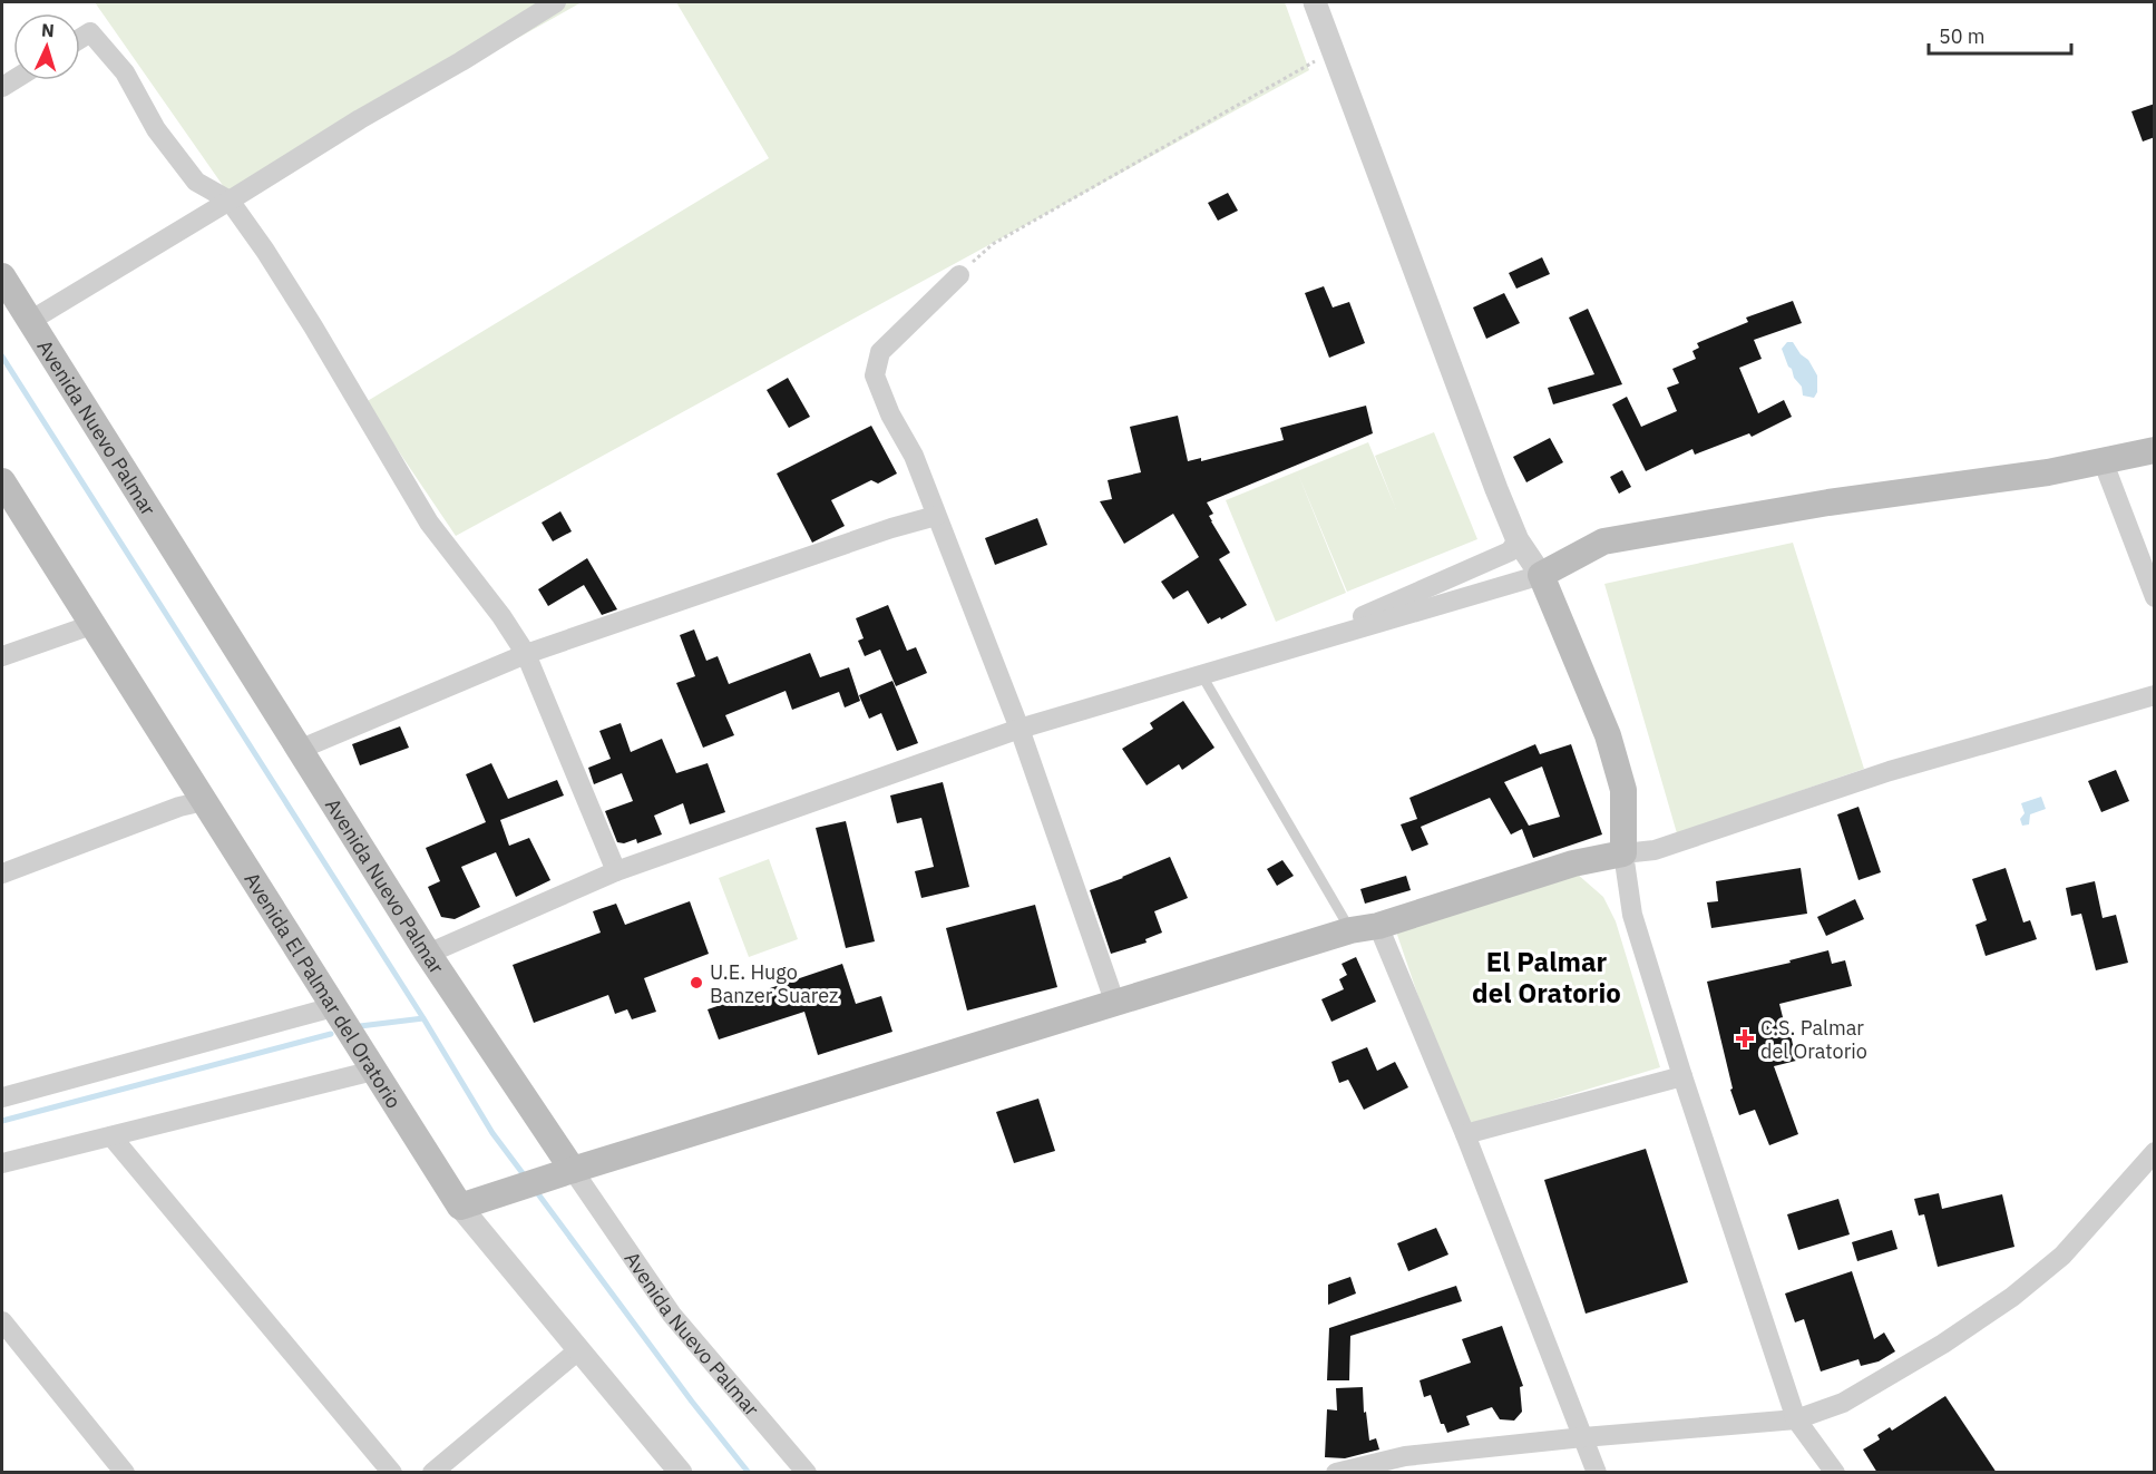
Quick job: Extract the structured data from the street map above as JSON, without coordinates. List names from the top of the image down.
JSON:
{
  "streets": {
    "main road": ["Avenida Nuevo Palmar", "Avenida El Palmar del Oratorio"]
  },
  "districts": ["El Palmar del Oratorio"],
  "places": {
    "other": ["U.E. Hugo Banzer Suarez"],
    "health": ["C.S. Palmar del Oratorio"]
  },
  "scale_bar": "50 m",
  "north": "top"
}
